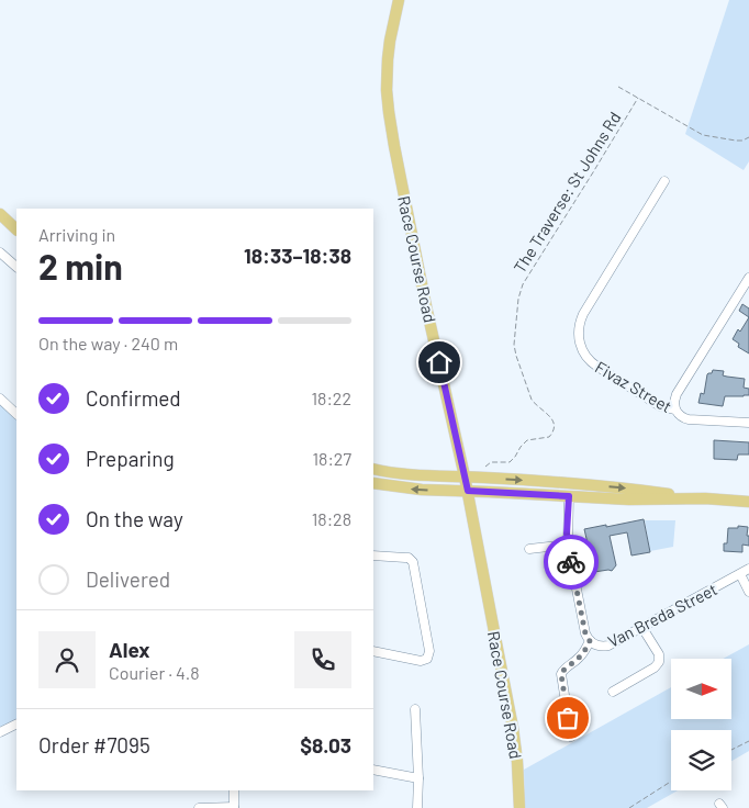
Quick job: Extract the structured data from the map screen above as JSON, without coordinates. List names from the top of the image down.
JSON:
{
  "streets": {
    "main road": ["Race Course Road"],
    "street": ["Fivaz Street", "Van Breda Street"],
    "path": ["The Traverse: St Johns Rd"]
  },
  "north": "right",
  "page": {
    "heading": ["2 min", "Arriving in", "18:33–18:38"],
    "panel": [
      "Alex",
      "Courier · 4.8",
      "Order #7095",
      "$8.03"
    ],
    "bar": "On the way · 240 m",
    "list": [
      ["Confirmed", "18:22"],
      ["Preparing", "18:27"],
      ["On the way", "18:28"],
      "Delivered"
    ]
  }
}
